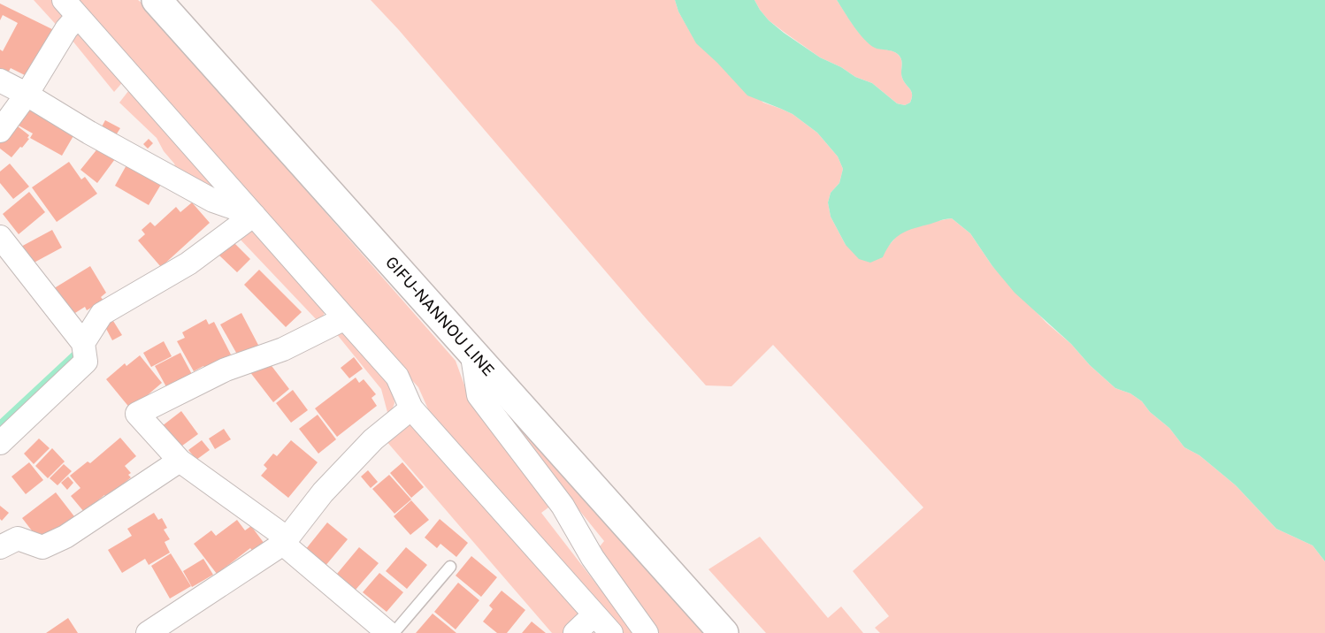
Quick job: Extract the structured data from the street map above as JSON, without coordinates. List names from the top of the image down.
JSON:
{
  "streets": {
    "main road": ["GIFU-NANNOU LINE"]
  }
}
